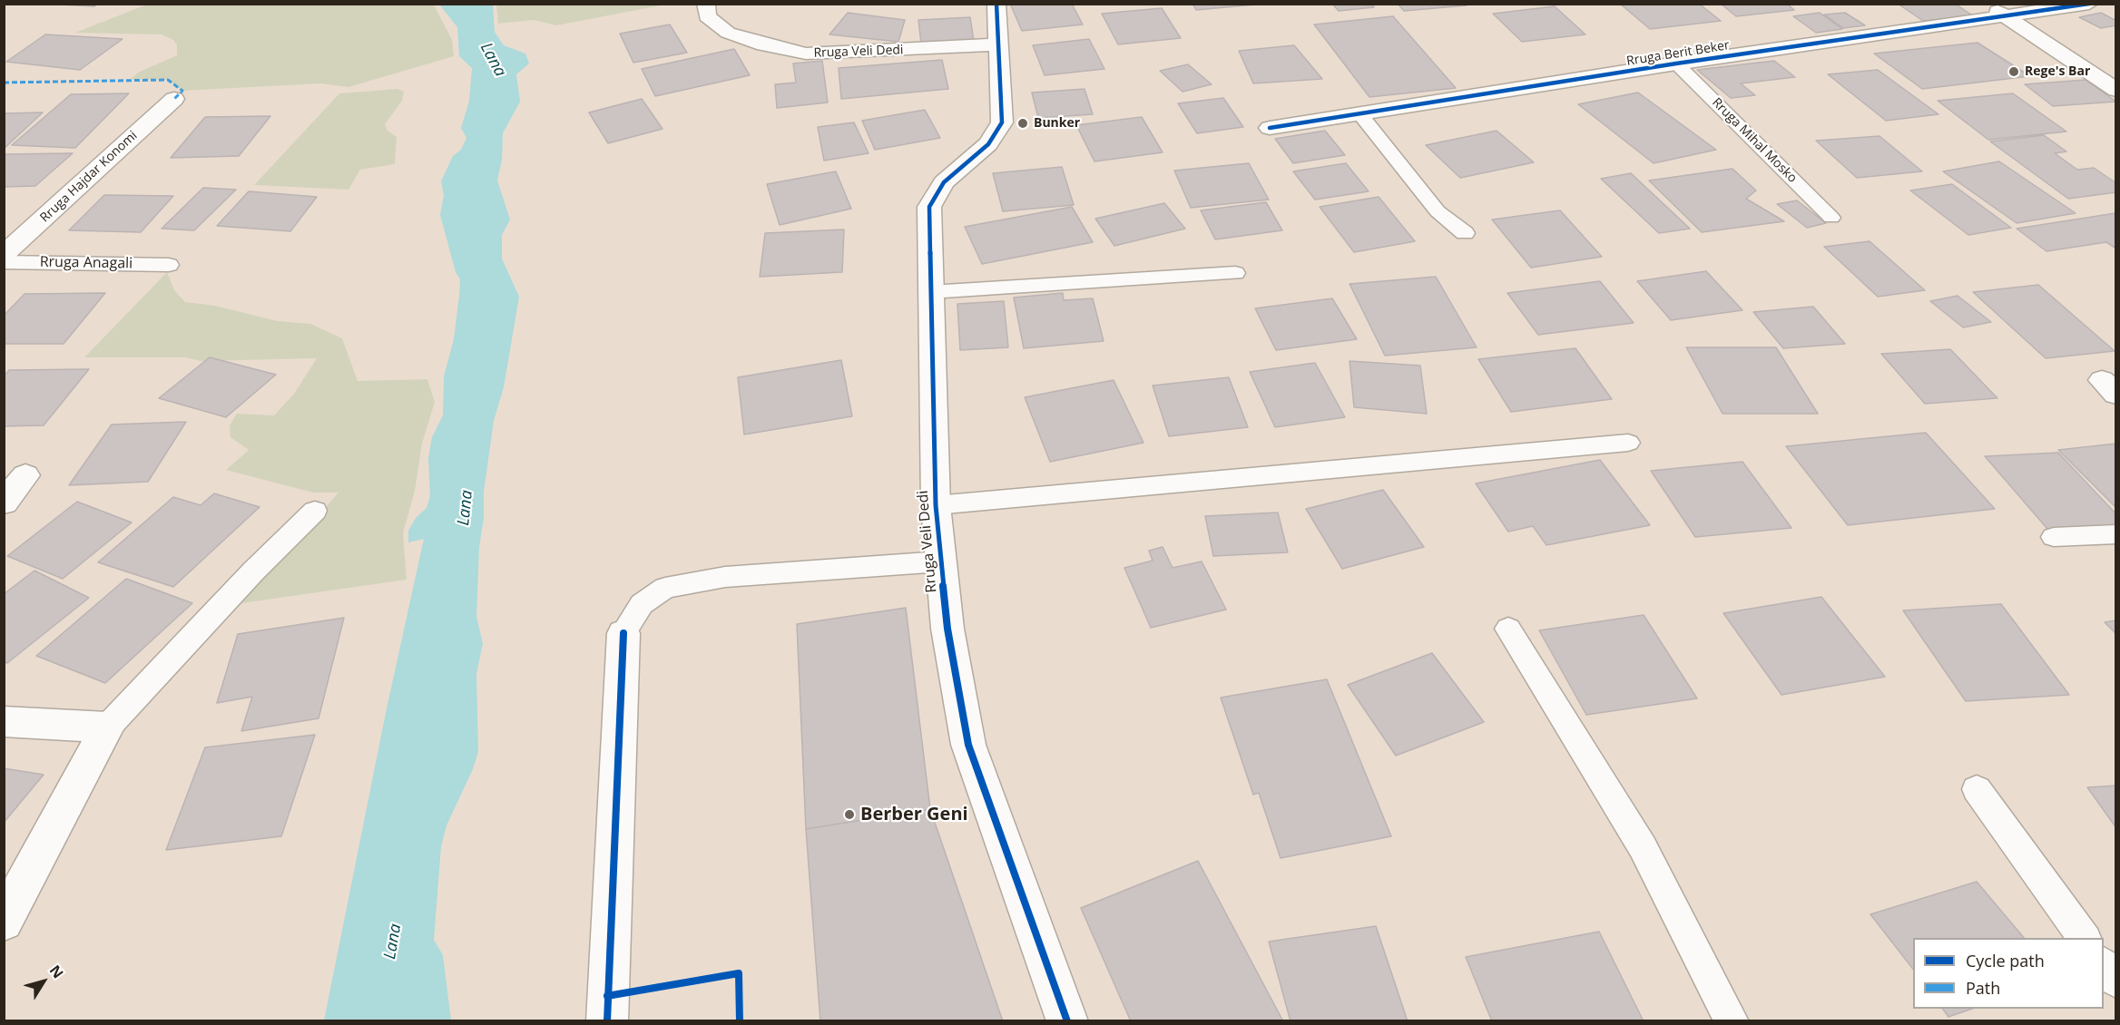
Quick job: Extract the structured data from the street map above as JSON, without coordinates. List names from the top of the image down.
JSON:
{
  "streets": {
    "street": ["Rruga Veli Dedi", "Rruga Berit Beker", "Rruga Hajdar Konomi"],
    "lane": ["Rruga Mihal Mosko", "Rruga Anagali"]
  },
  "crossings": [
    ["Rruga Berit Beker", "Rruga Mihal Mosko"]
  ],
  "water": ["Lana"],
  "places": ["Rege's Bar", "Bunker", "Berber Geni"],
  "legend": ["Cycle path", "Path"],
  "north": "top right"
}
